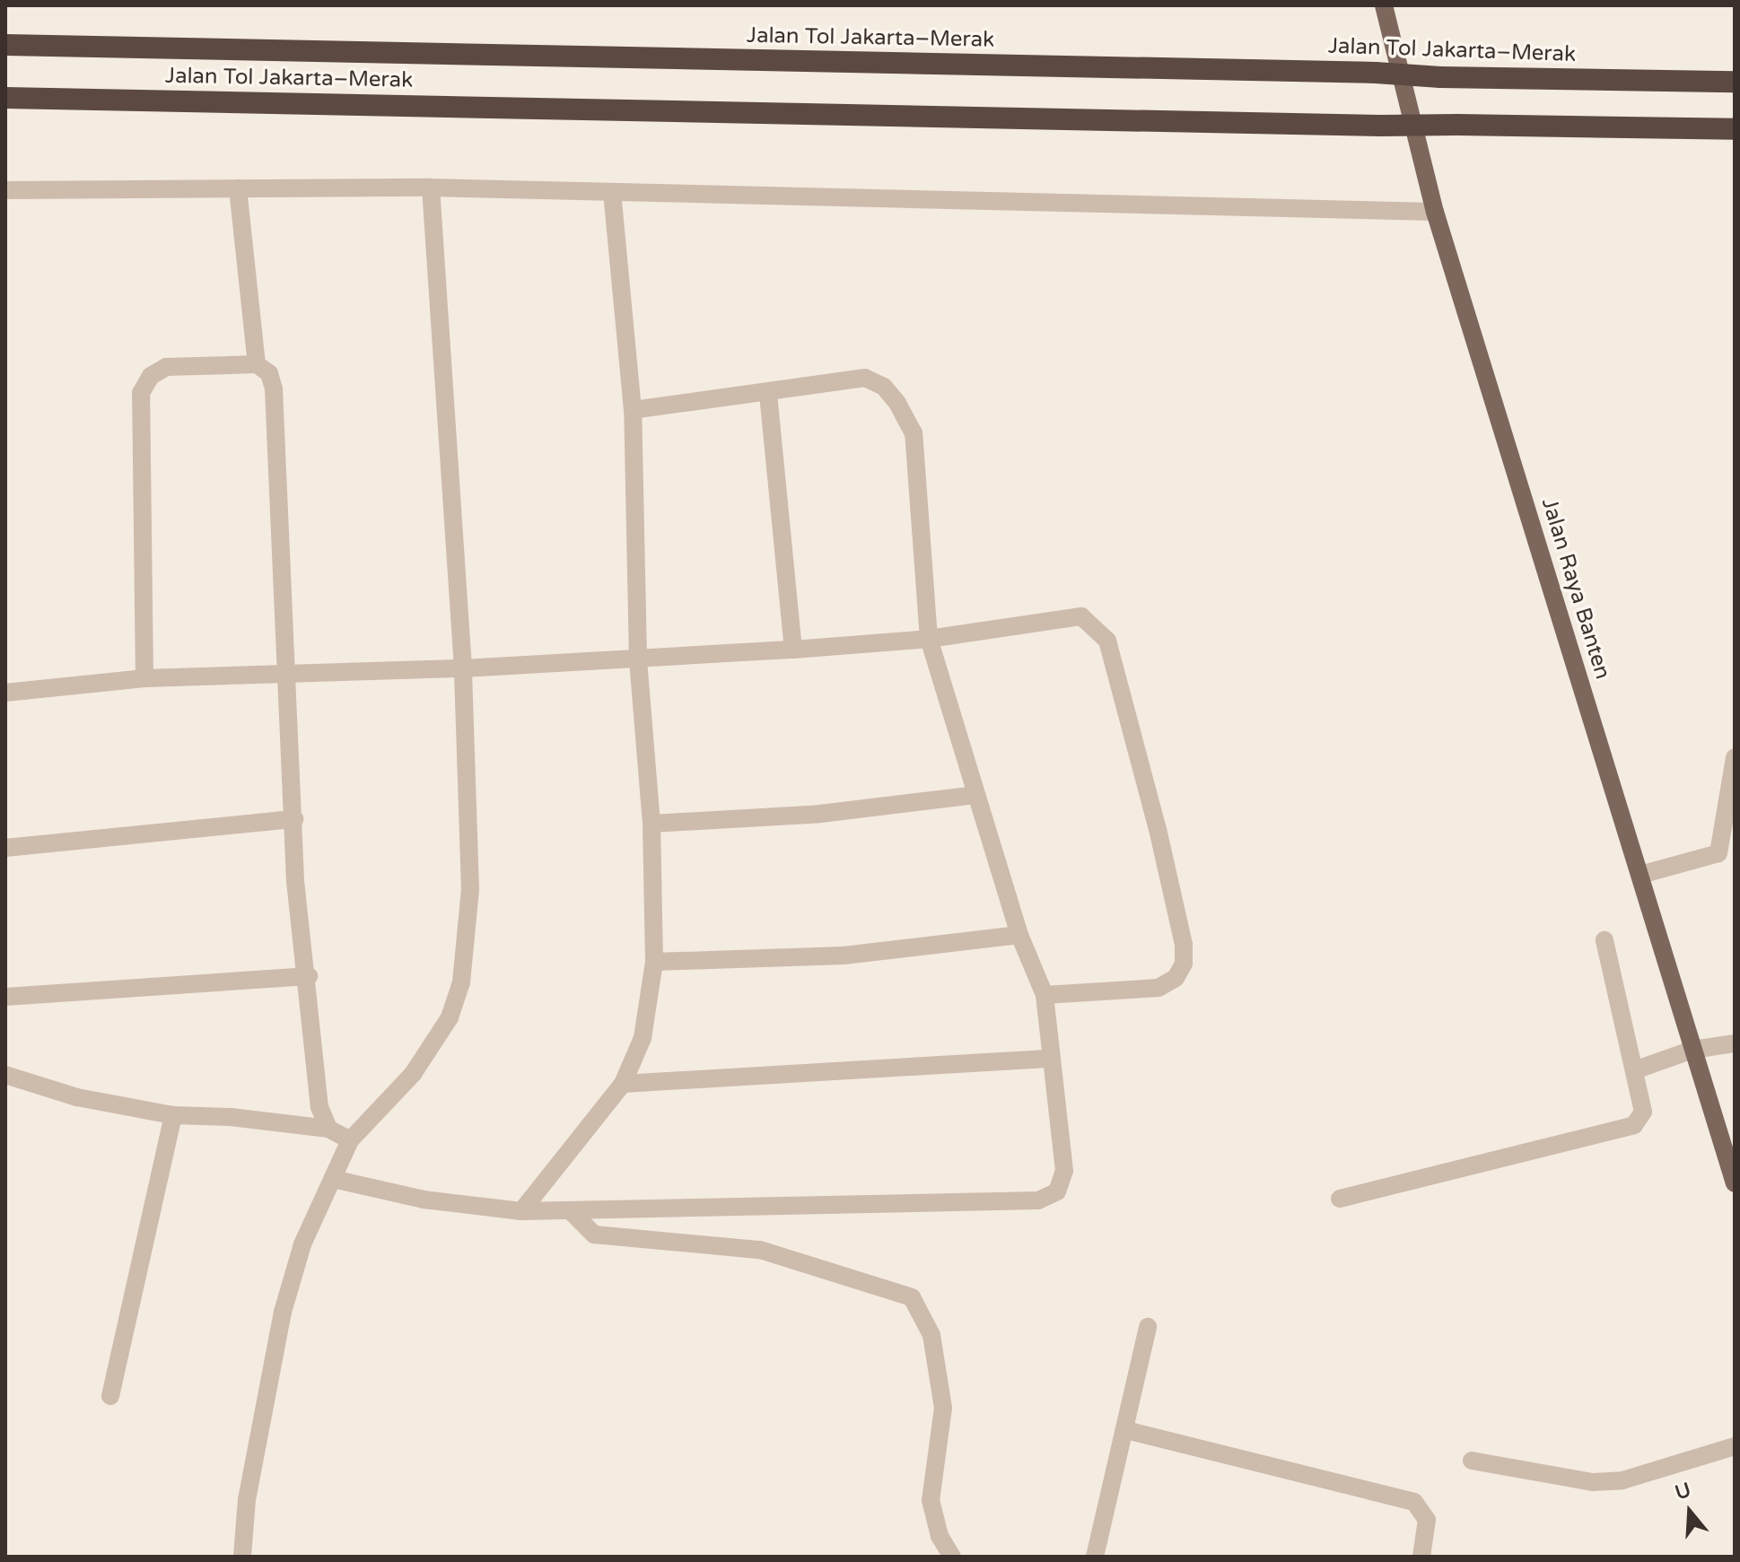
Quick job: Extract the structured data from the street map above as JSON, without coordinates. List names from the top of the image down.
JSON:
{
  "streets": {
    "highway": ["Jalan Tol Jakarta–Merak"],
    "main road": ["Jalan Raya Banten"]
  },
  "north": "top"
}
